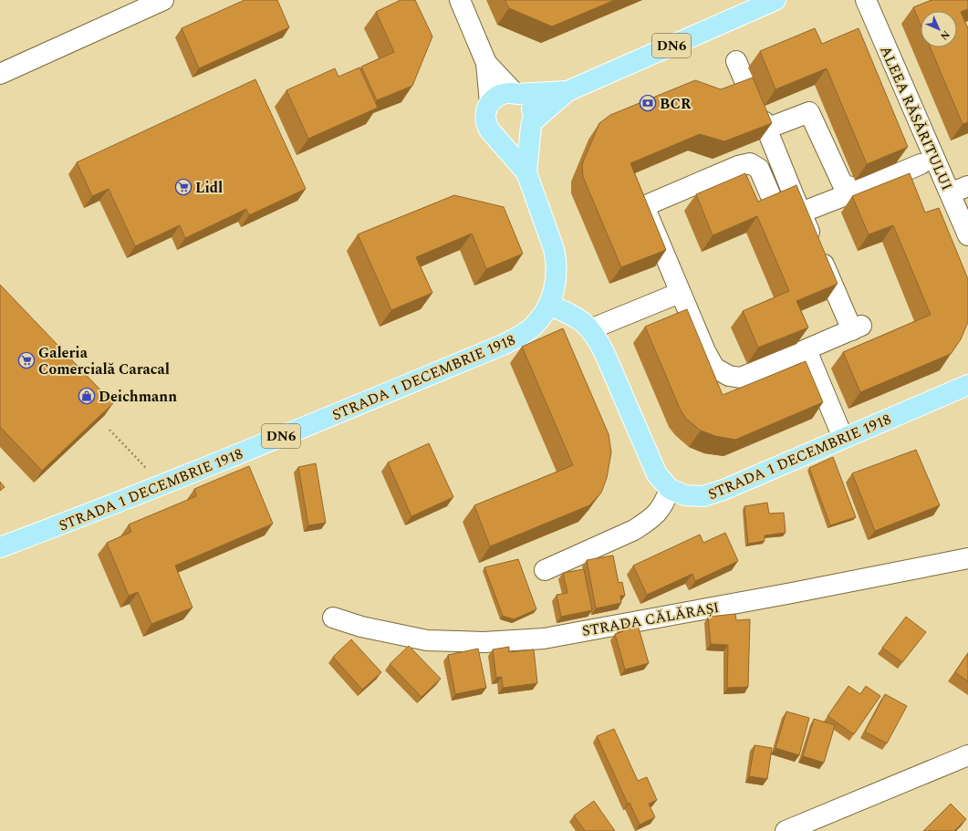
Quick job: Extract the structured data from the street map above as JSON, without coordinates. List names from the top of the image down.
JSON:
{
  "streets": {
    "main road": ["DN6", "STRADA 1 DECEMBRIE 1918"],
    "street": ["ALEEA RĂSĂRITULUI", "STRADA CĂLĂRAȘI"]
  },
  "crossings": [
    ["DN6", "STRADA 1 DECEMBRIE 1918"]
  ],
  "places": {
    "bank": ["BCR"],
    "supermarket": ["Lidl", "Galeria Comercială Caracal"],
    "shop": ["Deichmann"]
  },
  "north": "bottom right"
}
